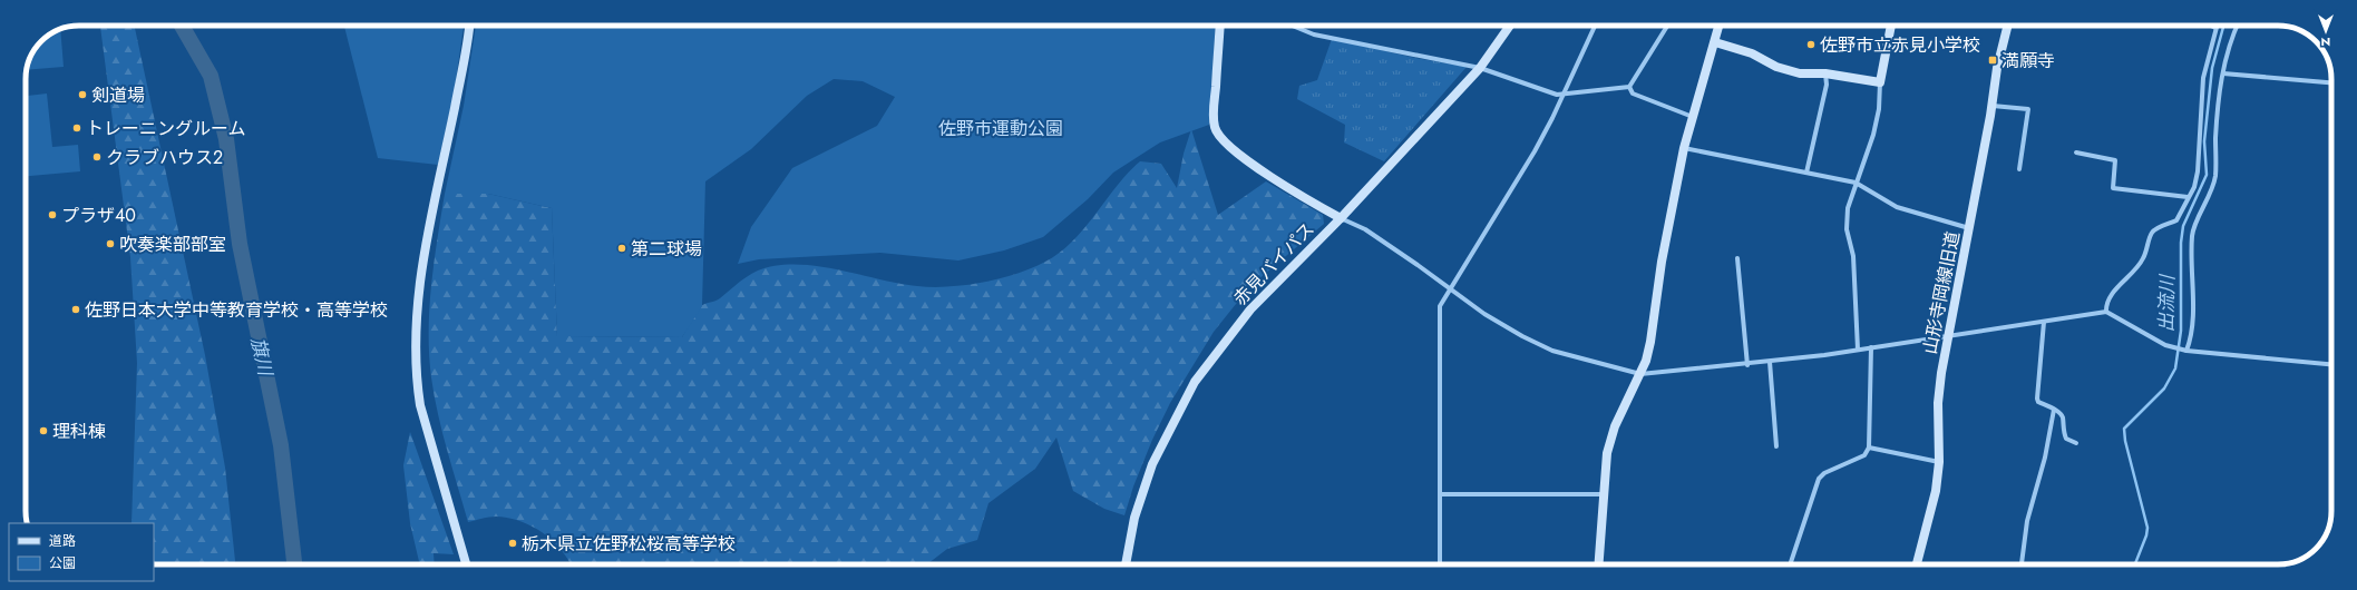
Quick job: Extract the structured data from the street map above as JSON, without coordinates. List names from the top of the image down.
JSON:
{
  "streets": {
    "street": ["赤見バイパス", "山形寺岡線旧道"]
  },
  "water": ["出流川", "旗川"],
  "parks": ["佐野市運動公園"],
  "places": {
    "other": [
      "佐野市立赤見小学校",
      "剣道場",
      "トレーニングルーム",
      "クラブハウス2",
      "プラザ40",
      "吹奏楽部部室",
      "第二球場",
      "佐野日本大学中等教育学校・高等学校",
      "理科棟",
      "栃木県立佐野松桜高等学校"
    ],
    "transit": ["満願寺"]
  },
  "legend": ["道路", "公園"],
  "north": "bottom"
}
